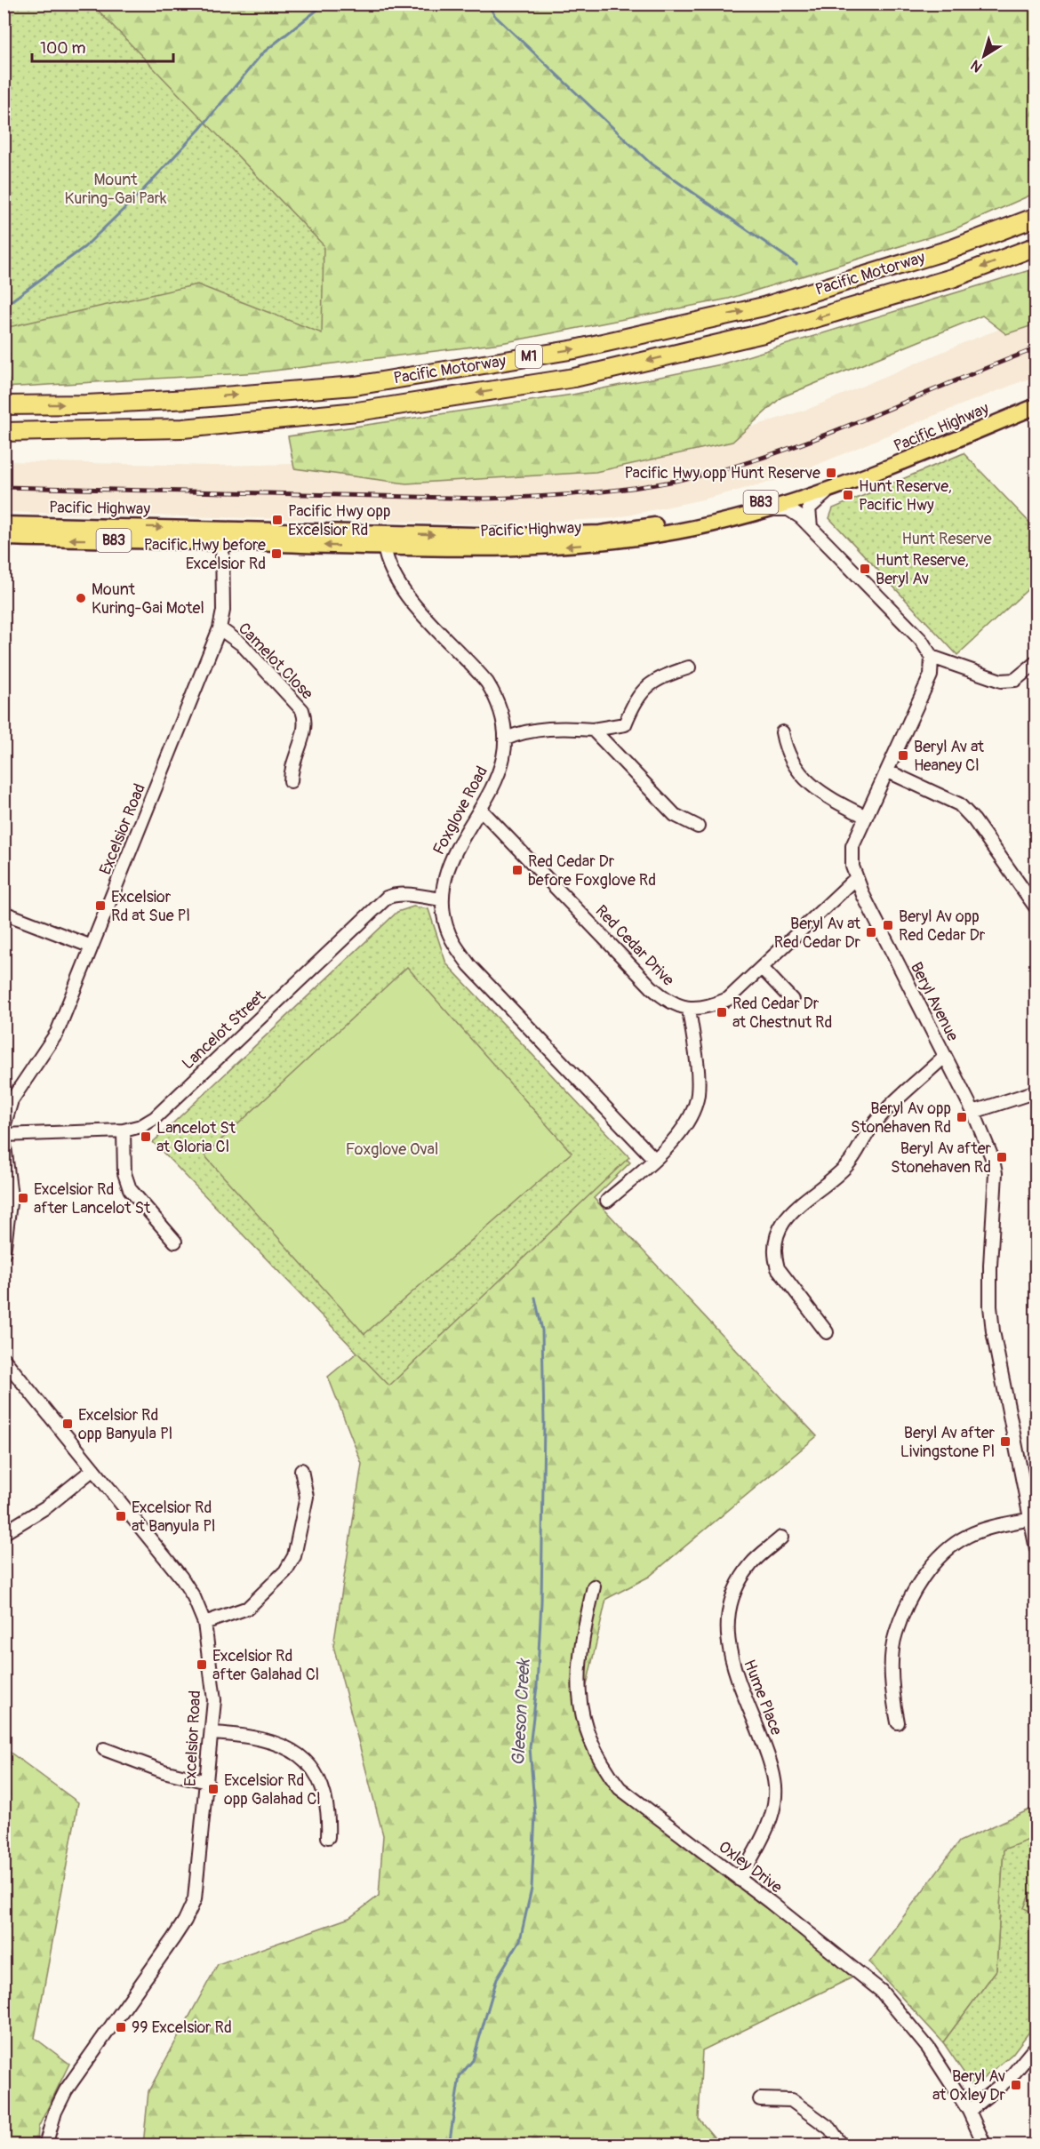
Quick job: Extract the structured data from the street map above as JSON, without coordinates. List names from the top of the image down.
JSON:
{
  "streets": {
    "highway": ["Pacific Motorway", "M1"],
    "main road": ["Pacific Highway", "B83"],
    "street": [
      "Camelot Close",
      "Foxglove Road",
      "Excelsior Road",
      "Red Cedar Drive",
      "Beryl Avenue",
      "Lancelot Street",
      "Hume Place",
      "Oxley Drive"
    ]
  },
  "crossings": [
    ["Pacific Highway", "Foxglove Road"],
    ["Pacific Highway", "Excelsior Road"],
    ["Camelot Close", "Excelsior Road"],
    ["Foxglove Road", "Red Cedar Drive"],
    ["Foxglove Road", "Lancelot Street"],
    ["Hume Place", "Oxley Drive"]
  ],
  "water": ["Gleeson Creek"],
  "parks": ["Mount Kuring-Gai Park", "Hunt Reserve", "Foxglove Oval"],
  "places": {
    "transit": [
      "Pacific Hwy opp Hunt Reserve",
      "Hunt Reserve, Pacific Hwy",
      "Pacific Hwy opp Excelsior Rd",
      "Pacific Hwy before Excelsior Rd",
      "Hunt Reserve, Beryl Av",
      "Beryl Av at Heaney Cl",
      "Red Cedar Dr before Foxglove Rd",
      "Excelsior Rd at Sue Pl",
      "Beryl Av opp Red Cedar Dr",
      "Beryl Av at Red Cedar Dr",
      "Red Cedar Dr at Chestnut Rd",
      "Beryl Av opp Stonehaven Rd",
      "Lancelot St at Gloria Cl",
      "Beryl Av after Stonehaven Rd",
      "Excelsior Rd after Lancelot St",
      "Excelsior Rd opp Banyula Pl",
      "Beryl Av after Livingstone Pl",
      "Excelsior Rd at Banyula Pl",
      "Excelsior Rd after Galahad Cl",
      "Excelsior Rd opp Galahad Cl",
      "99 Excelsior Rd",
      "Beryl Av at Oxley Dr"
    ],
    "other": ["Mount Kuring-Gai Motel"]
  },
  "scale_bar": "100 m",
  "north": "bottom left"
}
